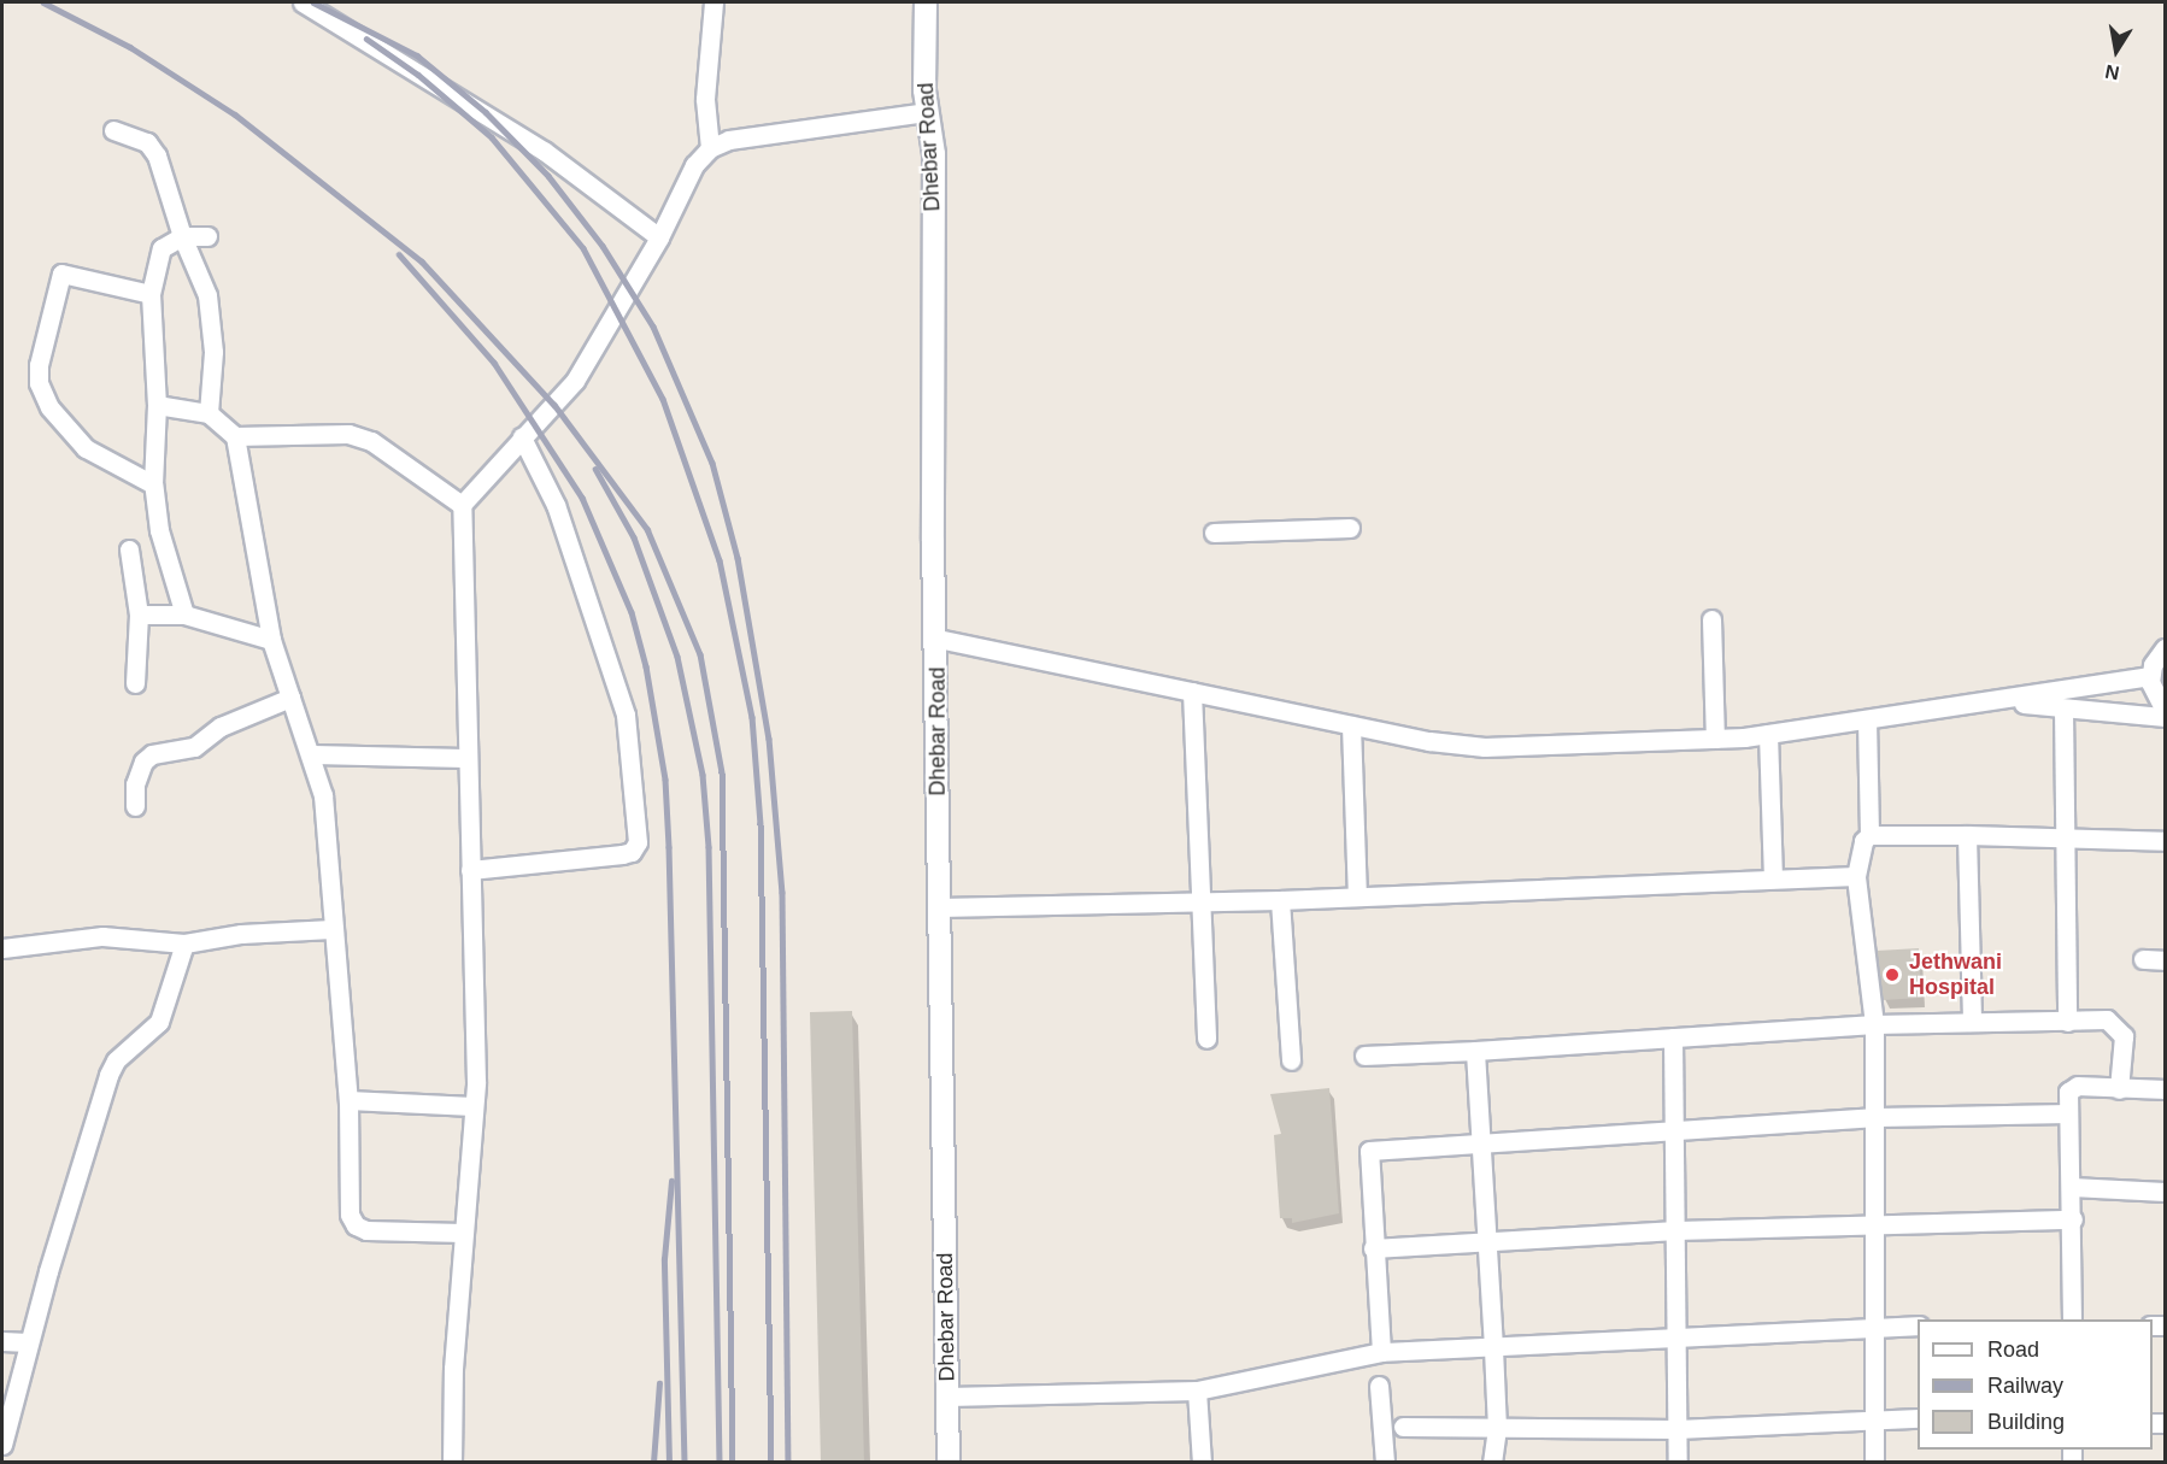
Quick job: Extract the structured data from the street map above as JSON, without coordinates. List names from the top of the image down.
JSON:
{
  "streets": {
    "street": ["Dhebar Road"]
  },
  "places": ["Jethwani Hospital"],
  "legend": ["Road", "Railway", "Building"],
  "north": "bottom"
}
